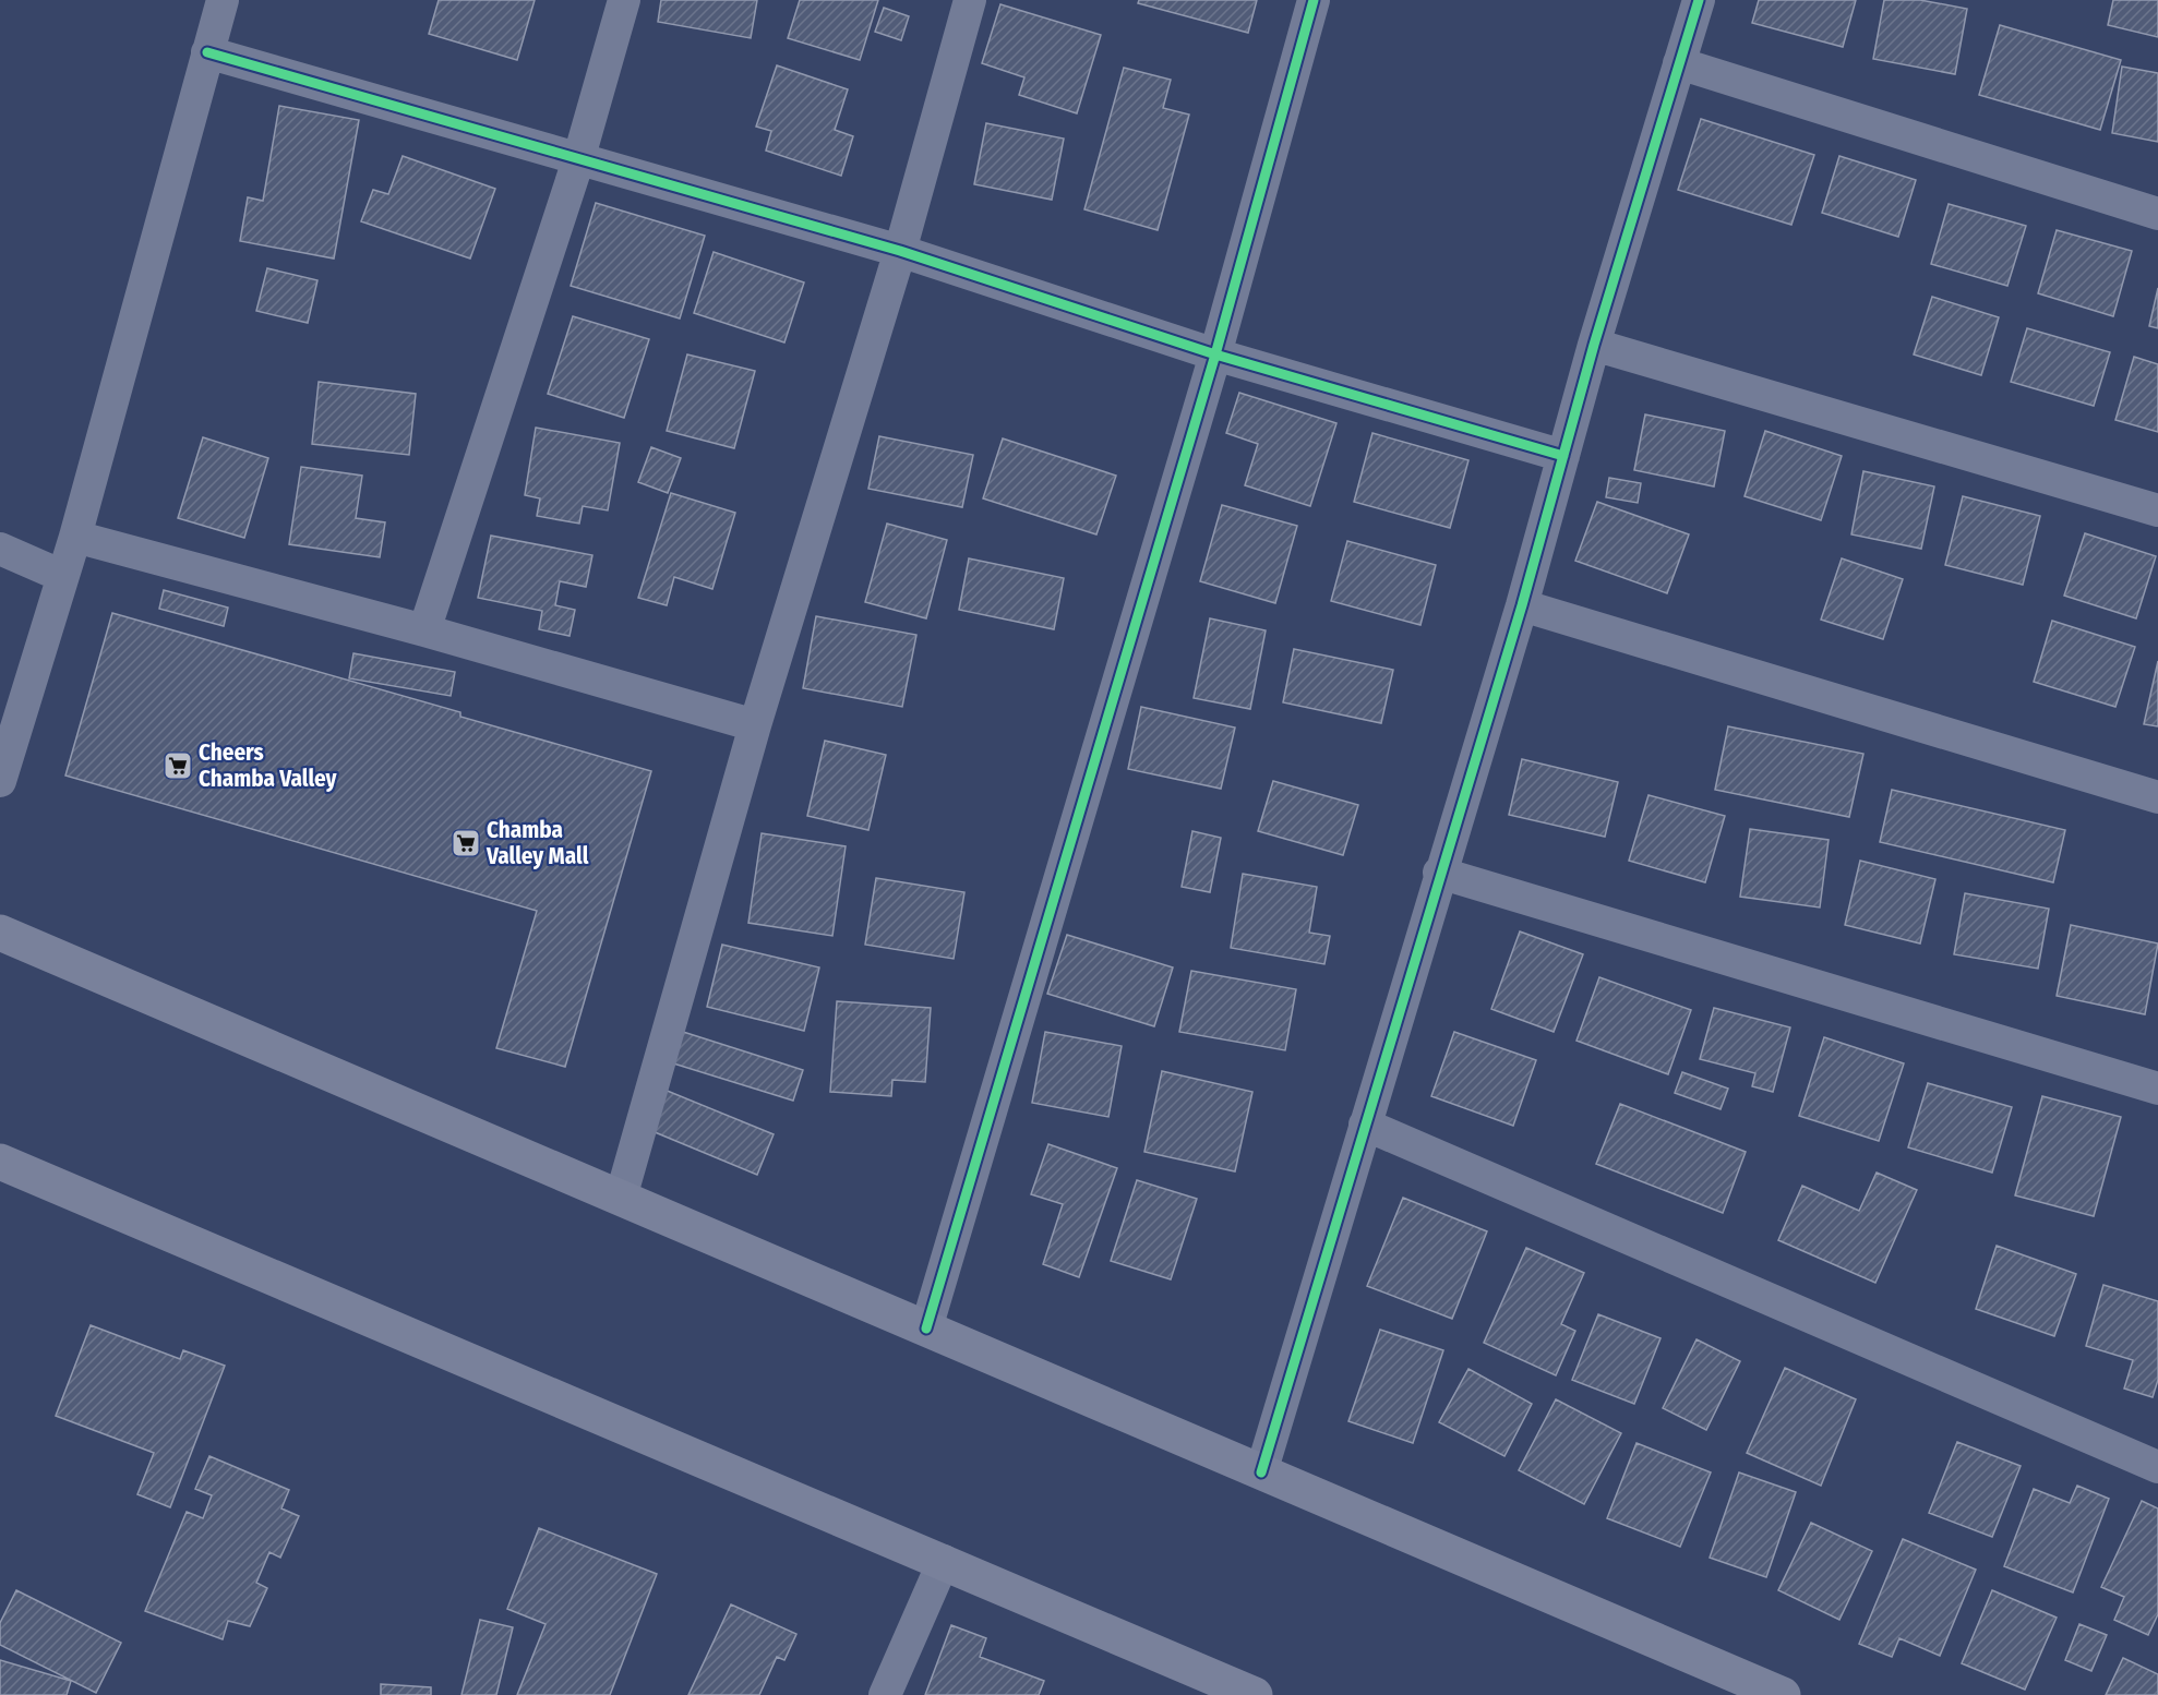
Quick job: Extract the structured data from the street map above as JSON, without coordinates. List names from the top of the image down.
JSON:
{
  "places": {
    "supermarket": ["Cheers Chamba Valley", "Chamba Valley Mall"]
  }
}
